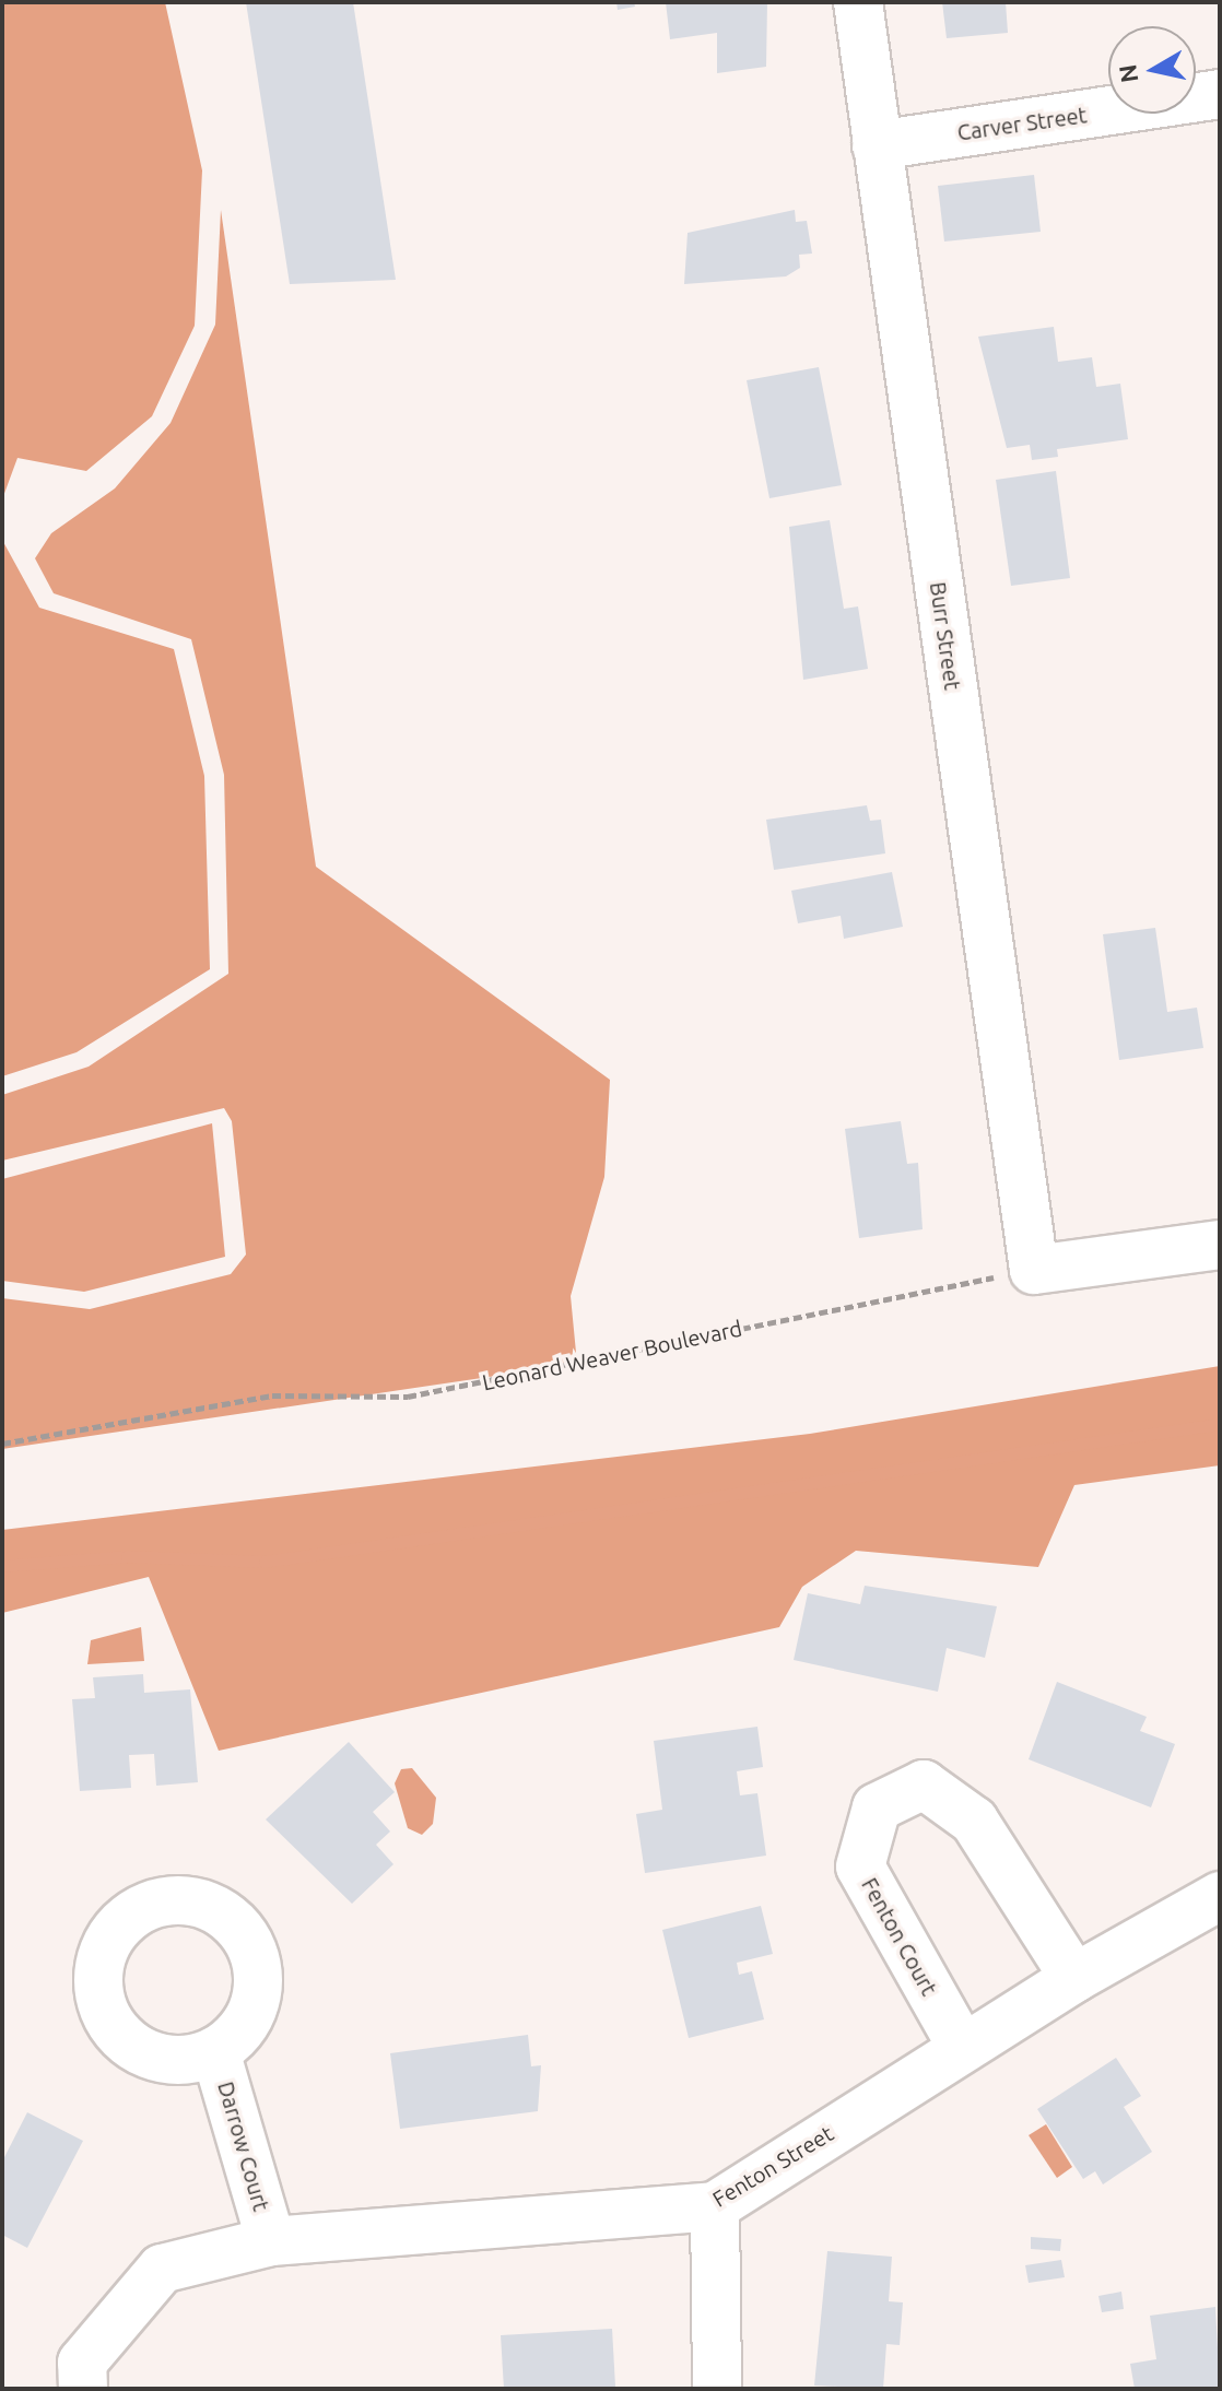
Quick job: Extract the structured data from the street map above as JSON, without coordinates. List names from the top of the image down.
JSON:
{
  "streets": {
    "street": [
      "Carver Street",
      "Burr Street",
      "Fenton Court",
      "Darrow Court",
      "Fenton Street"
    ],
    "path": ["Leonard Weaver Boulevard"]
  },
  "crossings": [
    ["Carver Street", "Burr Street"],
    ["Burr Street", "Leonard Weaver Boulevard"],
    ["Fenton Court", "Fenton Street"],
    ["Darrow Court", "Fenton Street"]
  ],
  "north": "left"
}
